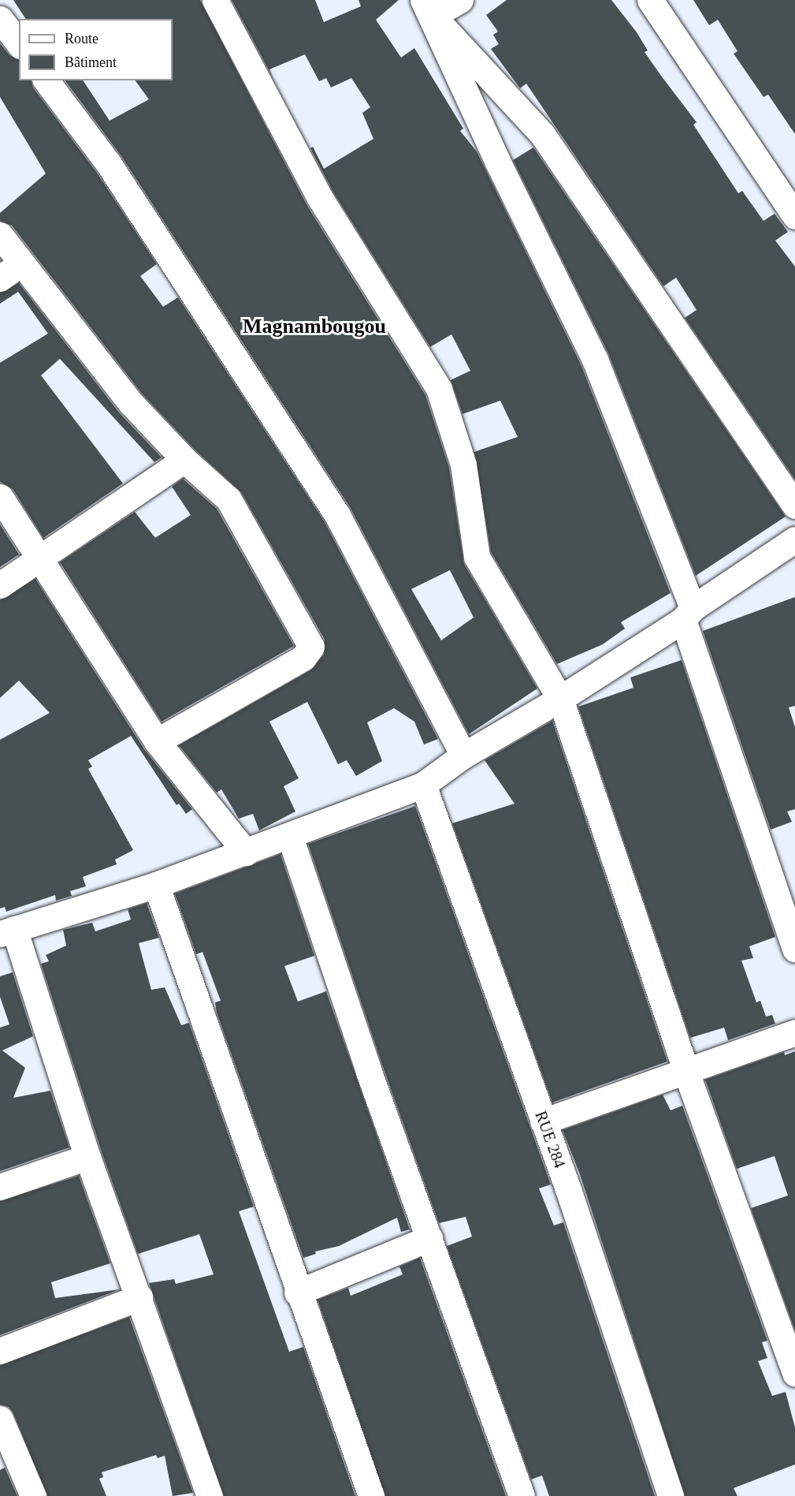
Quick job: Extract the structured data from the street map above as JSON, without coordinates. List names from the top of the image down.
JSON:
{
  "streets": {
    "street": ["RUE 284"]
  },
  "districts": ["Magnambougou"],
  "legend": ["Route", "Bâtiment"]
}
